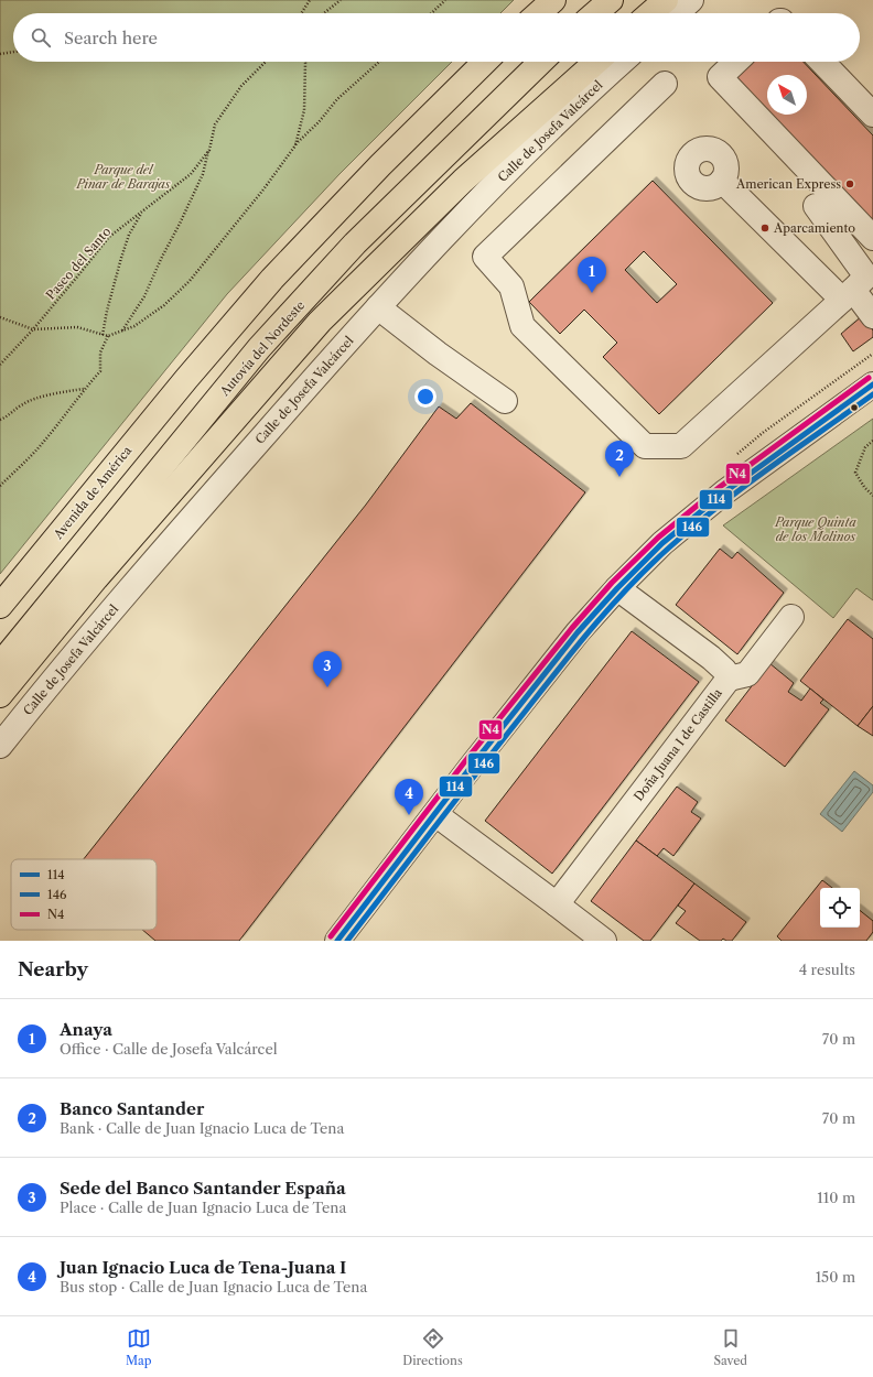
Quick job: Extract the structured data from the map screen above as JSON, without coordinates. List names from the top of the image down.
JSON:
{
  "streets": {
    "highway": ["Autovía del Nordeste", "Avenida de América"],
    "street": ["Calle de Josefa Valcárcel", "Doña Juana I de Castilla"],
    "path": ["Paseo del Santo"]
  },
  "parks": ["Parque del Pinar de Barajas", "Parque Quinta de los Molinos"],
  "places": ["American Express", "Aparcamiento"],
  "lines": ["transit line N4", "transit line 114", "transit line 146"],
  "legend": ["114", "146", "N4"],
  "north": "top left",
  "page": {
    "search": "Search here",
    "pins": [
      "1",
      "2",
      "3",
      "4"
    ],
    "heading": ["Nearby", "4 results"],
    "list": [
      {
        "mark": "1",
        "name": "Anaya",
        "note": "Office · Calle de Josefa Valcárcel",
        "value": "70 m"
      },
      {
        "mark": "2",
        "name": "Banco Santander",
        "note": "Bank · Calle de Juan Ignacio Luca de Tena",
        "value": "70 m"
      },
      {
        "mark": "3",
        "name": "Sede del Banco Santander España",
        "note": "Place · Calle de Juan Ignacio Luca de Tena",
        "value": "110 m"
      },
      {
        "mark": "4",
        "name": "Juan Ignacio Luca de Tena-Juana I",
        "note": "Bus stop · Calle de Juan Ignacio Luca de Tena",
        "value": "150 m"
      }
    ],
    "nav": ["Map", "Directions", "Saved"]
  }
}
